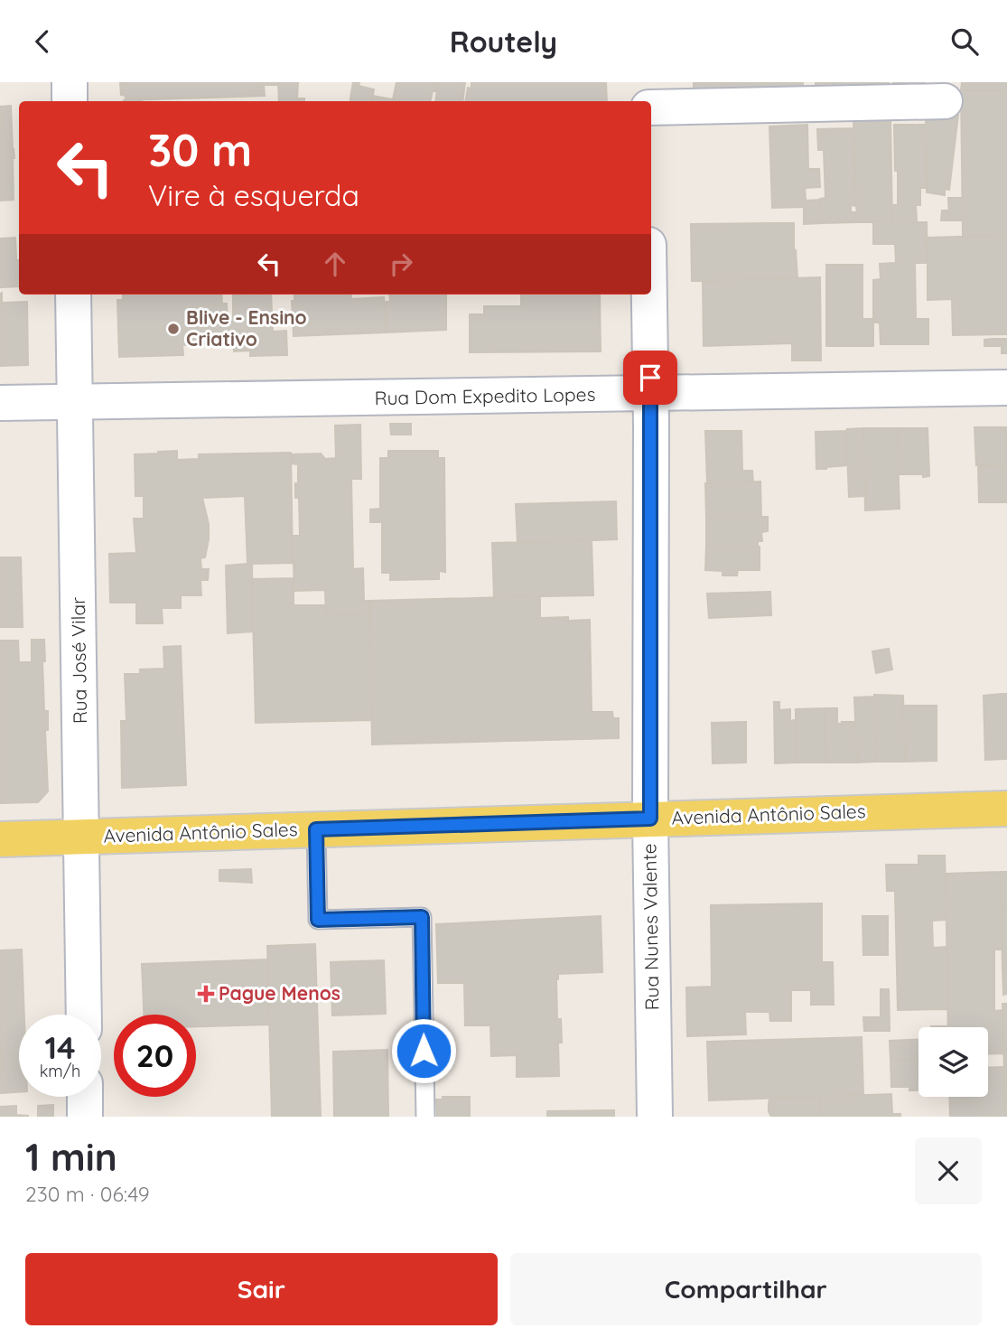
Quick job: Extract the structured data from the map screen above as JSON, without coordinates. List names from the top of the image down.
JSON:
{
  "streets": {
    "main road": ["Avenida Antônio Sales"],
    "street": ["Rua Dom Expedito Lopes", "Rua José Vilar", "Rua Nunes Valente"]
  },
  "crossings": [
    ["Rua Dom Expedito Lopes", "Rua José Vilar"],
    ["Rua Dom Expedito Lopes", "Rua Nunes Valente"],
    ["Rua José Vilar", "Avenida Antônio Sales"],
    ["Avenida Antônio Sales", "Rua Nunes Valente"]
  ],
  "places": {
    "other": ["Blive - Ensino Criativo"],
    "health": ["Pague Menos"]
  },
  "page": {
    "header": "Routely",
    "turn": ["30 m", "Vire à esquerda"],
    "speed": "14 km/h",
    "limit": "20",
    "heading": ["1 min", "230 m · 06:49"],
    "buttons": ["Sair", "Compartilhar"]
  }
}
